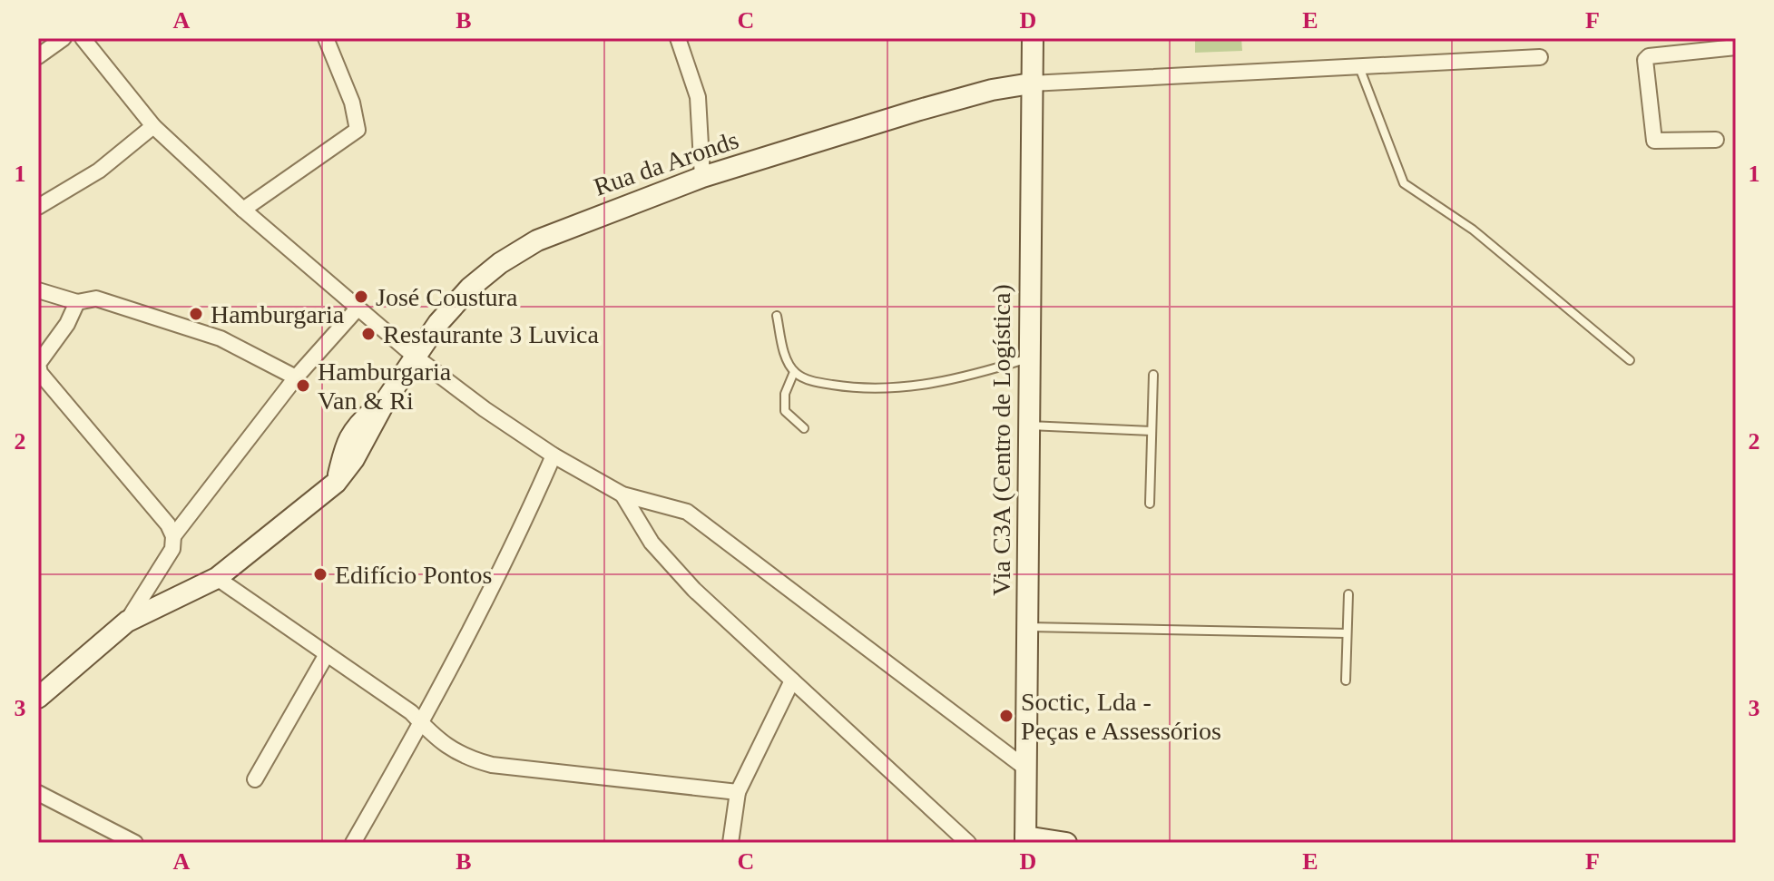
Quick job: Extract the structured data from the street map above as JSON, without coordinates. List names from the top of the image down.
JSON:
{
  "streets": {
    "street": ["Rua da Aronds", "Via C3A (Centro de Logística)"]
  },
  "crossings": [
    ["Rua da Aronds", "Via C3A (Centro de Logística)"]
  ],
  "places": [
    "José Coustura",
    "Hamburgaria",
    "Restaurante 3 Luvica",
    "Hamburgaria Van & Ri",
    "Edifício Pontos",
    "Soctic, Lda - Peças e Assessórios"
  ],
  "grid": {
    "columns": [
      "A",
      "B",
      "C",
      "D",
      "E",
      "F"
    ],
    "rows": ["1", "2", "3"]
  }
}
